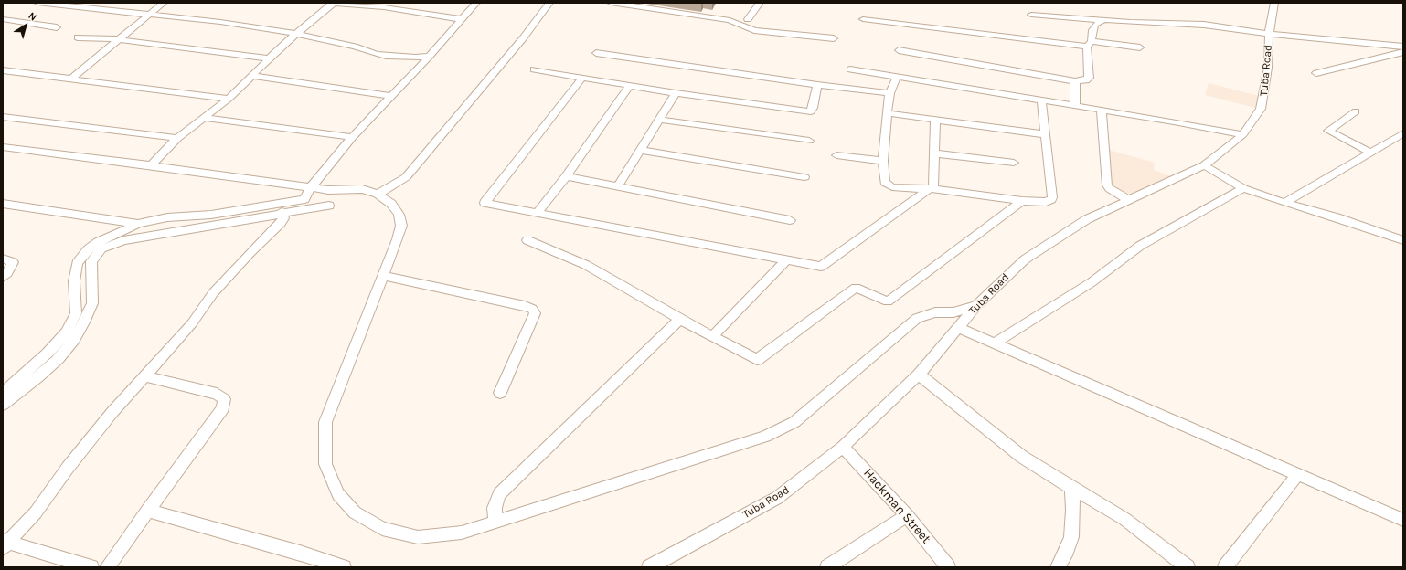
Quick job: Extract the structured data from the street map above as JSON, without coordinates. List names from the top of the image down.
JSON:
{
  "streets": {
    "street": ["Tuba Road", "Hackman Street"]
  },
  "crossings": [
    ["Tuba Road", "Hackman Street"]
  ],
  "north": "top right"
}
